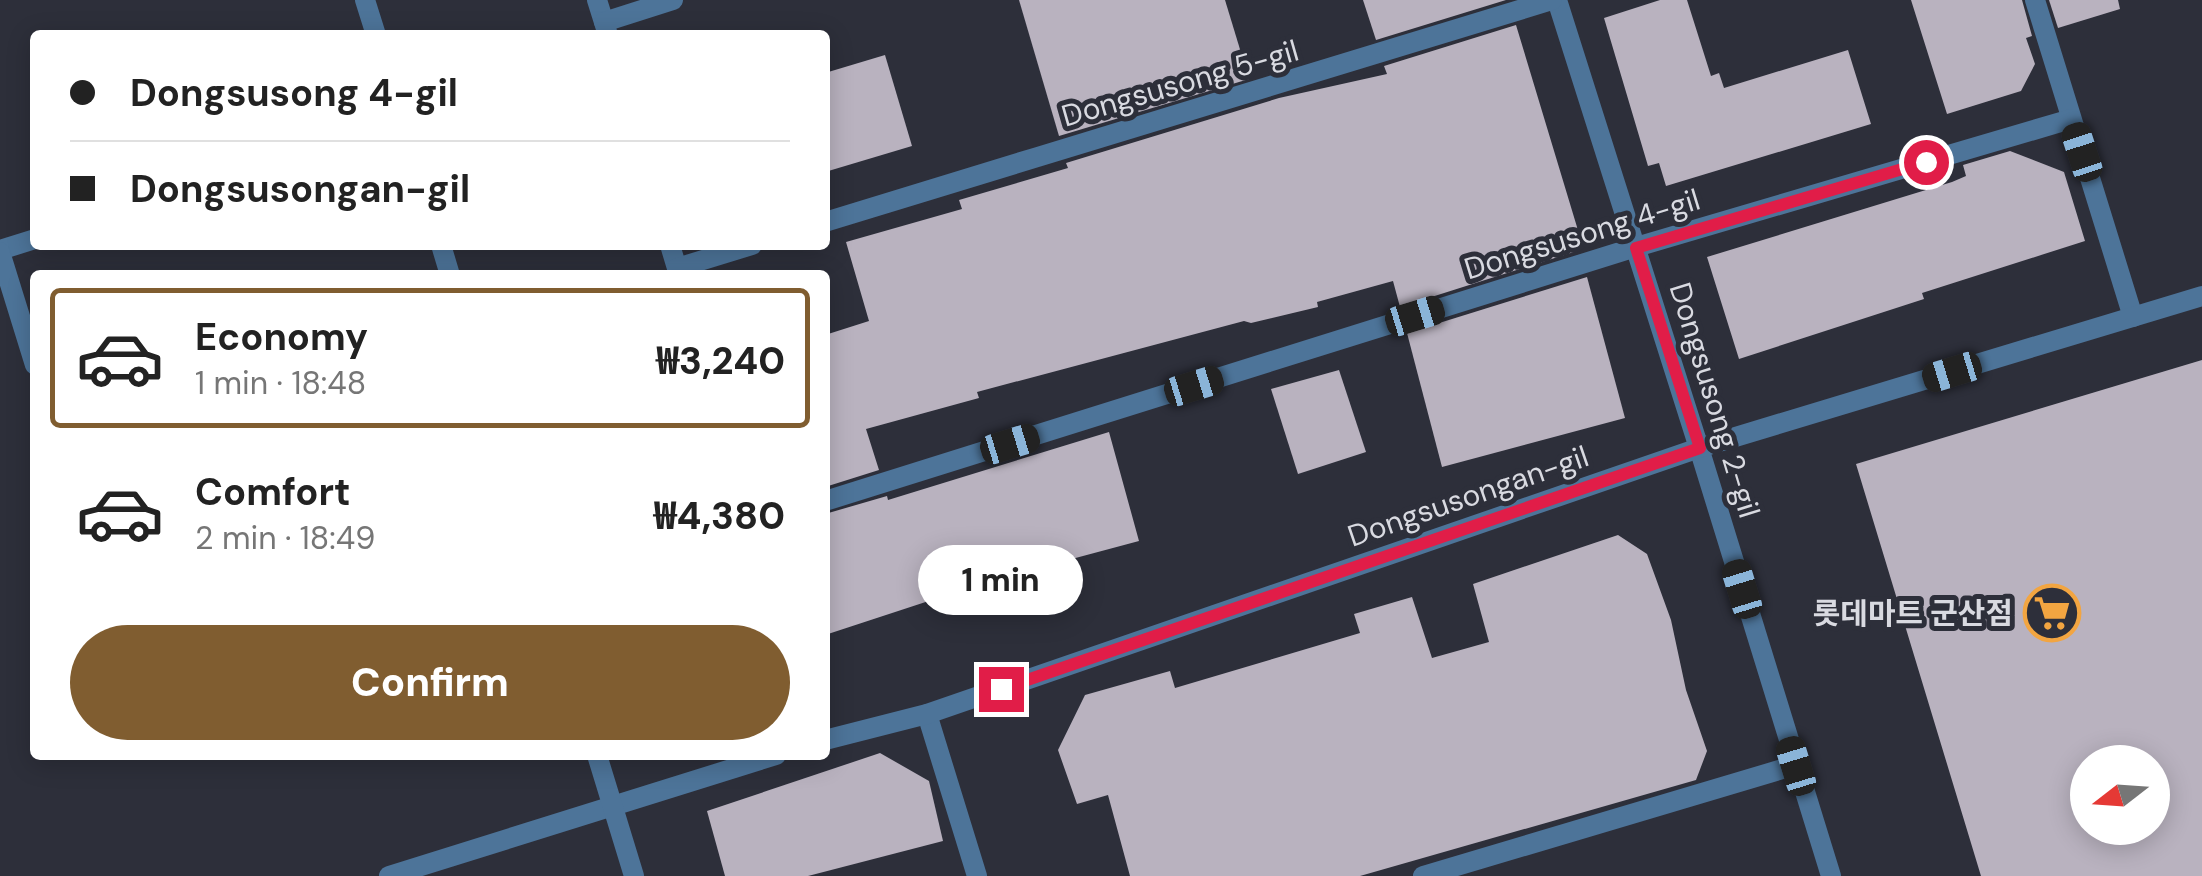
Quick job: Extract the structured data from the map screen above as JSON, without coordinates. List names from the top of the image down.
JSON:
{
  "streets": {
    "street": [
      "Dongsusong 5-gil",
      "Dongsusong 4-gil",
      "Dongsusong 2-gil",
      "Dongsusongan-gil"
    ]
  },
  "crossings": [
    ["Dongsusong 5-gil", "Dongsusong 2-gil"],
    ["Dongsusong 4-gil", "Dongsusong 2-gil"],
    ["Dongsusong 2-gil", "Dongsusongan-gil"]
  ],
  "places": {
    "supermarket": ["롯데마트 군산점"]
  },
  "north": "left",
  "page": {
    "banner": ["Dongsusong 4-gil", "Dongsusongan-gil"],
    "list": [
      {
        "name": "Economy",
        "note": "1 min · 18:48",
        "value": "₩3,240"
      },
      {
        "name": "Comfort",
        "note": "2 min · 18:49",
        "value": "₩4,380"
      }
    ],
    "bubble": "1 min",
    "buttons": "Confirm"
  }
}
